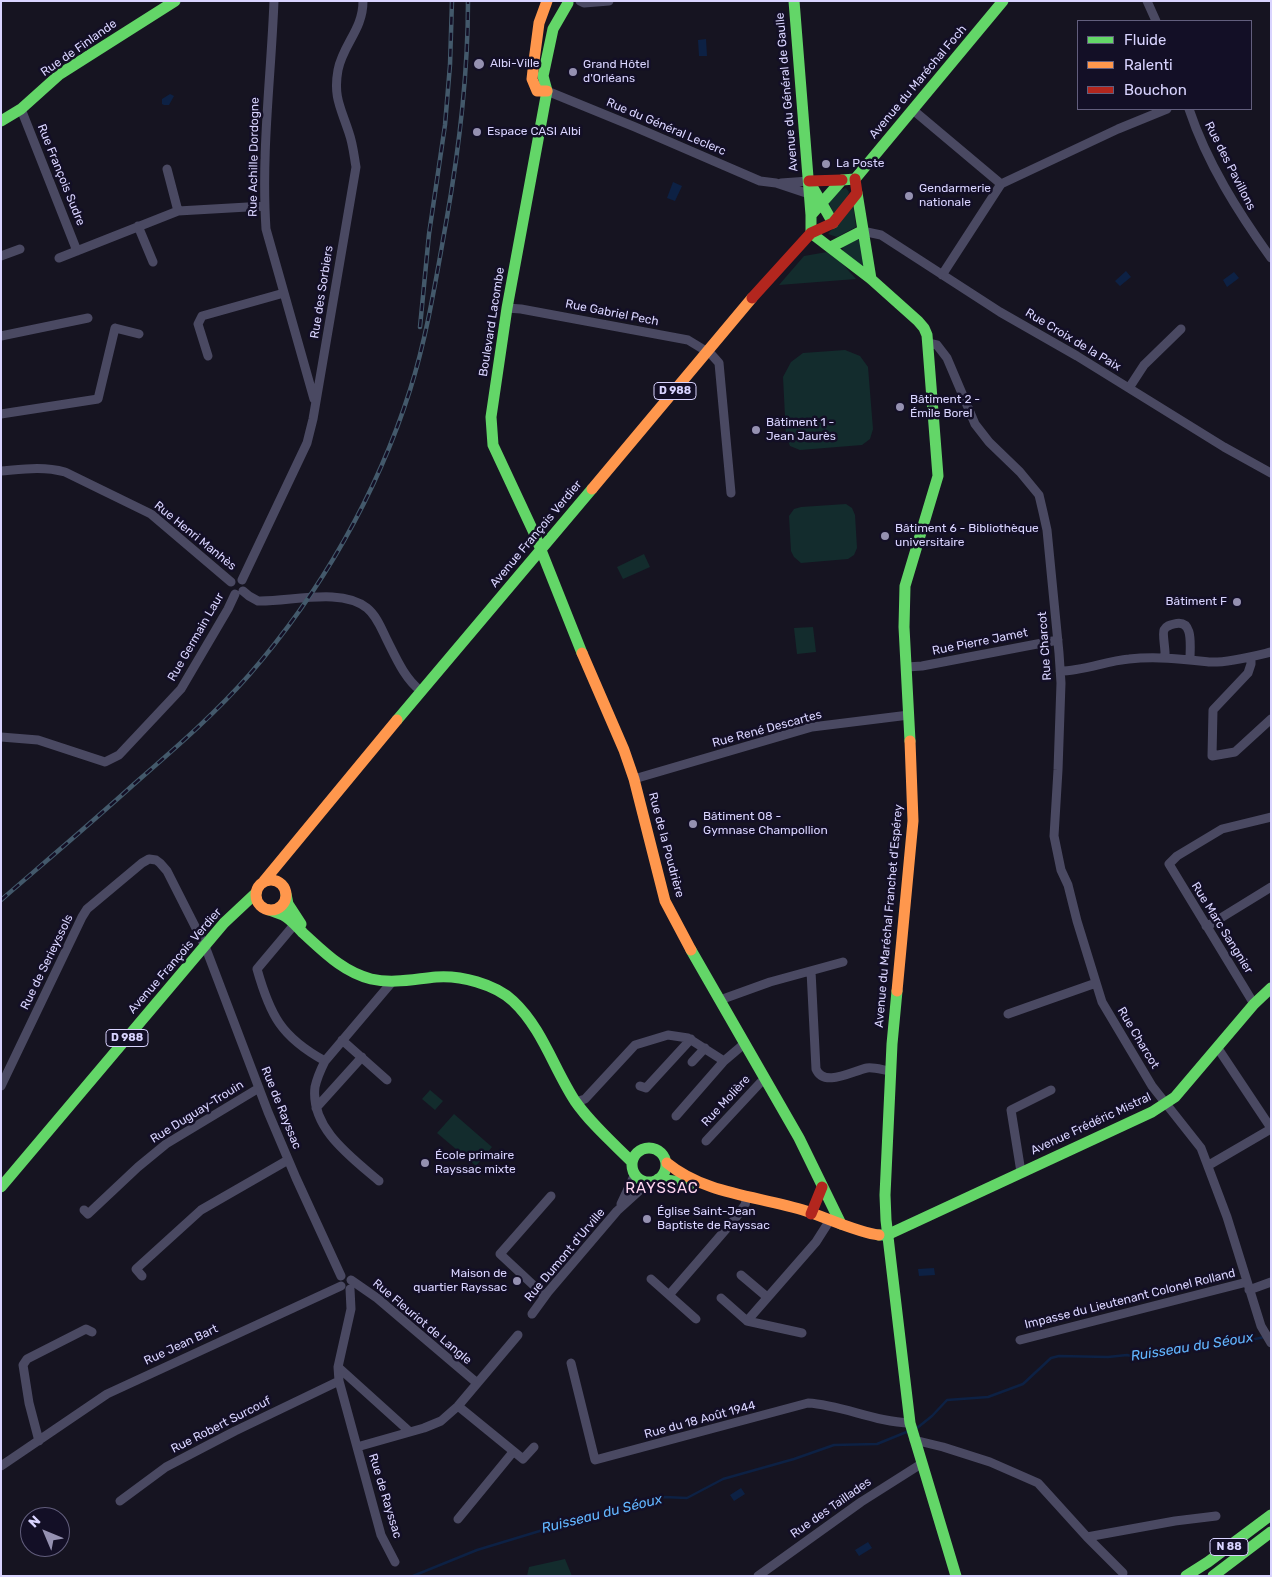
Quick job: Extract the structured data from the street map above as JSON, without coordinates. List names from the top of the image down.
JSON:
{
  "streets": {
    "main road": [
      "Rue de Finlande",
      "Avenue du Maréchal Foch",
      "Avenue du Général de Gaulle",
      "Boulevard Lacombe",
      "D 988",
      "Avenue François Verdier",
      "Rue de la Poudrière",
      "Avenue du Maréchal Franchet d'Espérey",
      "Avenue Frédéric Mistral",
      "N 88"
    ],
    "street": [
      "Rue du Général Leclerc",
      "Rue Achille Dordogne",
      "Rue des Pavillons",
      "Rue François Sudre",
      "Rue des Sorbiers",
      "Rue Gabriel Pech",
      "Rue Croix de la Paix",
      "Rue Henri Manhès",
      "Rue Germain Laur",
      "Rue Pierre Jamet",
      "Rue Charcot",
      "Rue René Descartes",
      "Rue Marc Sangnier",
      "Rue de Serieyssols",
      "Rue Molière",
      "Rue de Rayssac",
      "Rue Duguay-Trouin",
      "Rue Dumont d'Urville",
      "Impasse du Lieutenant Colonel Rolland",
      "Rue Fleuriot de Langle",
      "Rue Jean Bart",
      "Rue du 18 Août 1944",
      "Rue Robert Surcouf",
      "Rue des Taillades"
    ]
  },
  "crossings": [
    ["Rue de Finlande", "Rue François Sudre"],
    ["Avenue du Général de Gaulle", "Avenue François Verdier"],
    ["Avenue du Général de Gaulle", "Avenue du Maréchal Franchet d'Espérey"],
    ["Rue du Général Leclerc", "Boulevard Lacombe"],
    ["Rue Achille Dordogne", "Rue des Sorbiers"],
    ["Rue des Sorbiers", "Rue Henri Manhès"],
    ["Rue des Sorbiers", "Rue Germain Laur"],
    ["Rue Gabriel Pech", "Boulevard Lacombe"],
    ["Rue Gabriel Pech", "Avenue François Verdier"],
    ["Boulevard Lacombe", "Avenue François Verdier"],
    ["Boulevard Lacombe", "Rue de la Poudrière"],
    ["Avenue François Verdier", "Rue de la Poudrière"],
    ["Avenue François Verdier", "Avenue du Maréchal Franchet d'Espérey"],
    ["Avenue François Verdier", "Rue de Serieyssols"],
    ["Avenue François Verdier", "Rue de Rayssac"],
    ["Rue Henri Manhès", "Rue Germain Laur"],
    ["Rue Pierre Jamet", "Rue Charcot"],
    ["Rue Pierre Jamet", "Avenue du Maréchal Franchet d'Espérey"],
    ["Rue Charcot", "Avenue du Maréchal Franchet d'Espérey"],
    ["Rue Charcot", "Avenue Frédéric Mistral"],
    ["Rue Charcot", "Impasse du Lieutenant Colonel Rolland"],
    ["Rue René Descartes", "Rue de la Poudrière"],
    ["Rue René Descartes", "Avenue du Maréchal Franchet d'Espérey"],
    ["Rue de la Poudrière", "Rue Molière"],
    ["Avenue du Maréchal Franchet d'Espérey", "Avenue Frédéric Mistral"],
    ["Avenue du Maréchal Franchet d'Espérey", "Rue du 18 Août 1944"],
    ["Avenue du Maréchal Franchet d'Espérey", "Rue des Taillades"],
    ["Rue Marc Sangnier", "Avenue Frédéric Mistral"],
    ["Rue de Serieyssols", "Rue de Rayssac"],
    ["Rue de Rayssac", "Rue Duguay-Trouin"],
    ["Rue de Rayssac", "Rue Fleuriot de Langle"],
    ["Rue de Rayssac", "Rue Jean Bart"],
    ["Rue de Rayssac", "Rue Robert Surcouf"],
    ["Rue Fleuriot de Langle", "Rue Jean Bart"]
  ],
  "districts": ["RAYSSAC"],
  "water": ["Ruisseau du Séoux"],
  "places": [
    "Albi-Ville",
    "Grand Hôtel d'Orléans",
    "Espace CASI Albi",
    "La Poste",
    "Gendarmerie nationale",
    "Bâtiment 2 - Émile Borel",
    "Bâtiment 1 - Jean Jaurès",
    "Bâtiment 6 - Bibliothèque universitaire",
    "Bâtiment F",
    "Bâtiment 08 - Gymnase Champollion",
    "École primaire Rayssac mixte",
    "Église Saint-Jean Baptiste de Rayssac",
    "Maison de quartier Rayssac"
  ],
  "legend": ["Fluide", "Ralenti", "Bouchon"],
  "north": "top left"
}
